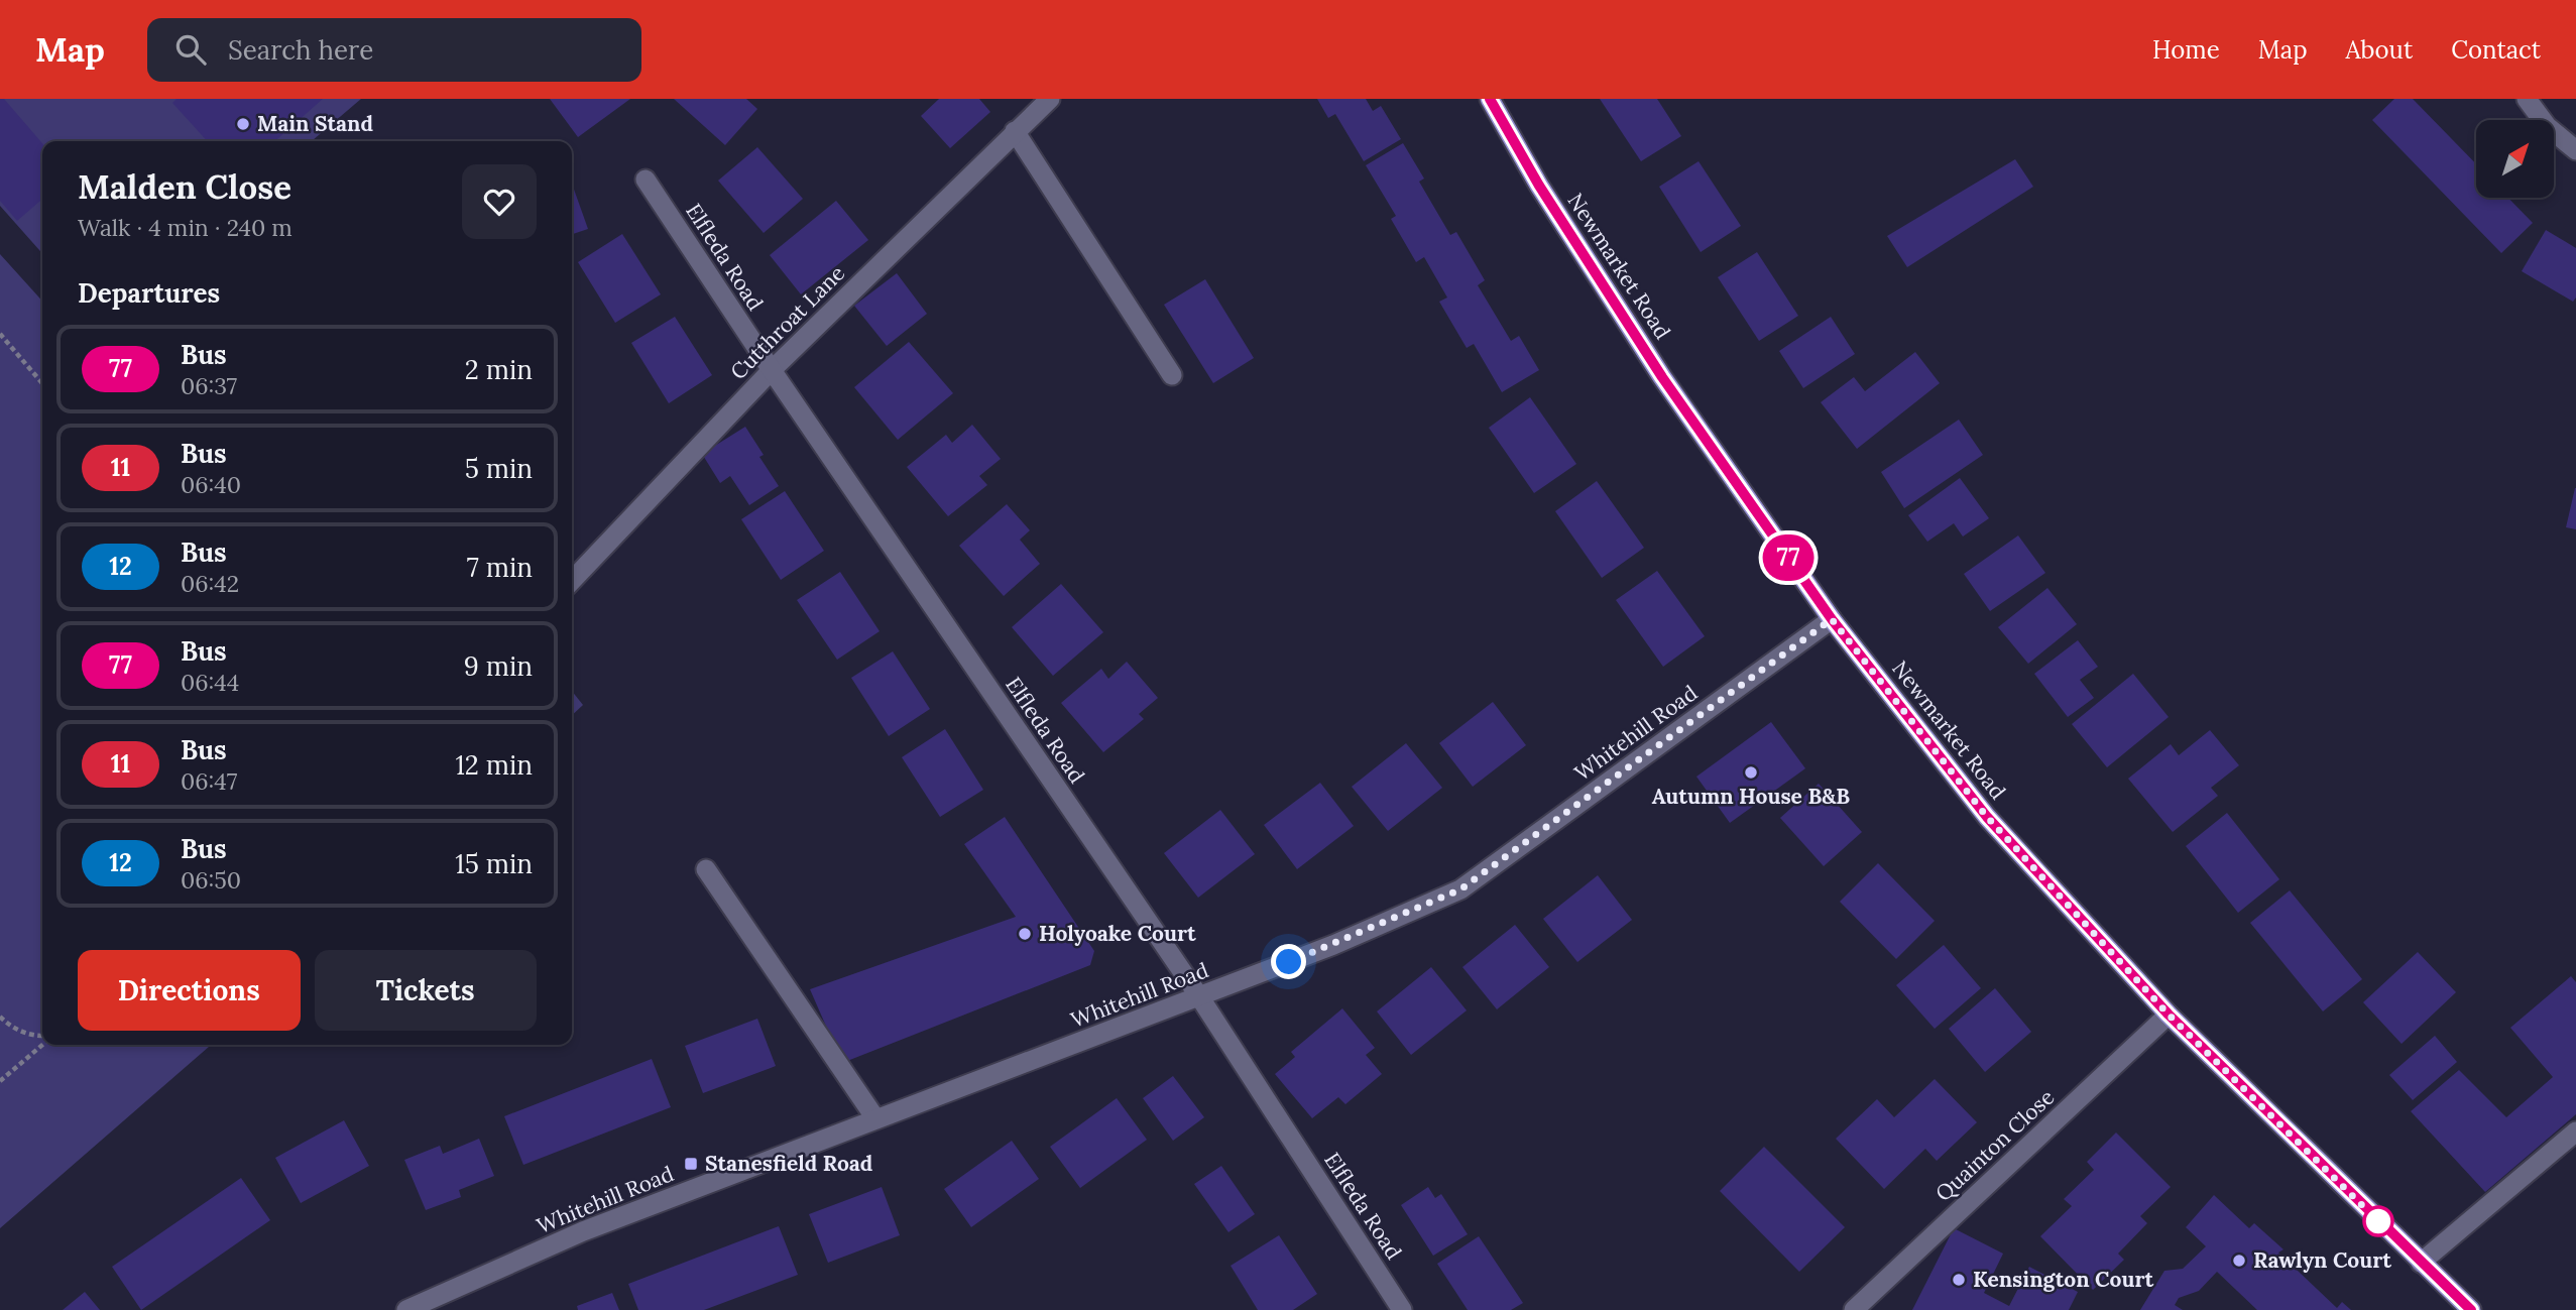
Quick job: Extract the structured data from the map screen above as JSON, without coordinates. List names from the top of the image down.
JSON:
{
  "streets": {
    "main road": ["Newmarket Road"],
    "street": [
      "Elfleda Road",
      "Cutthroat Lane",
      "Whitehill Road",
      "Quainton Close"
    ]
  },
  "crossings": [
    ["Elfleda Road", "Cutthroat Lane"],
    ["Elfleda Road", "Whitehill Road"],
    ["Newmarket Road", "Whitehill Road"],
    ["Newmarket Road", "Quainton Close"]
  ],
  "places": {
    "other": [
      "Main Stand",
      "Autumn House B&B",
      "Holyoake Court",
      "Rawlyn Court",
      "Kensington Court"
    ],
    "transit": ["Stanesfield Road"]
  },
  "lines": ["bus line 77"],
  "north": "top right",
  "page": {
    "header": "Map",
    "search": "Search here",
    "nav": [
      "Home",
      "Map",
      "About",
      "Contact"
    ],
    "on_map": "77",
    "heading": [
      ["Malden Close", "Walk · 4 min · 240 m"],
      "Departures"
    ],
    "list": [
      {
        "mark": "77",
        "name": "Bus",
        "note": "06:37",
        "value": "2 min"
      },
      {
        "mark": "11",
        "name": "Bus",
        "note": "06:40",
        "value": "5 min"
      },
      {
        "mark": "12",
        "name": "Bus",
        "note": "06:42",
        "value": "7 min"
      },
      {
        "mark": "77",
        "name": "Bus",
        "note": "06:44",
        "value": "9 min"
      },
      {
        "mark": "11",
        "name": "Bus",
        "note": "06:47",
        "value": "12 min"
      },
      {
        "mark": "12",
        "name": "Bus",
        "note": "06:50",
        "value": "15 min"
      }
    ],
    "buttons": ["Directions", "Tickets"]
  }
}
